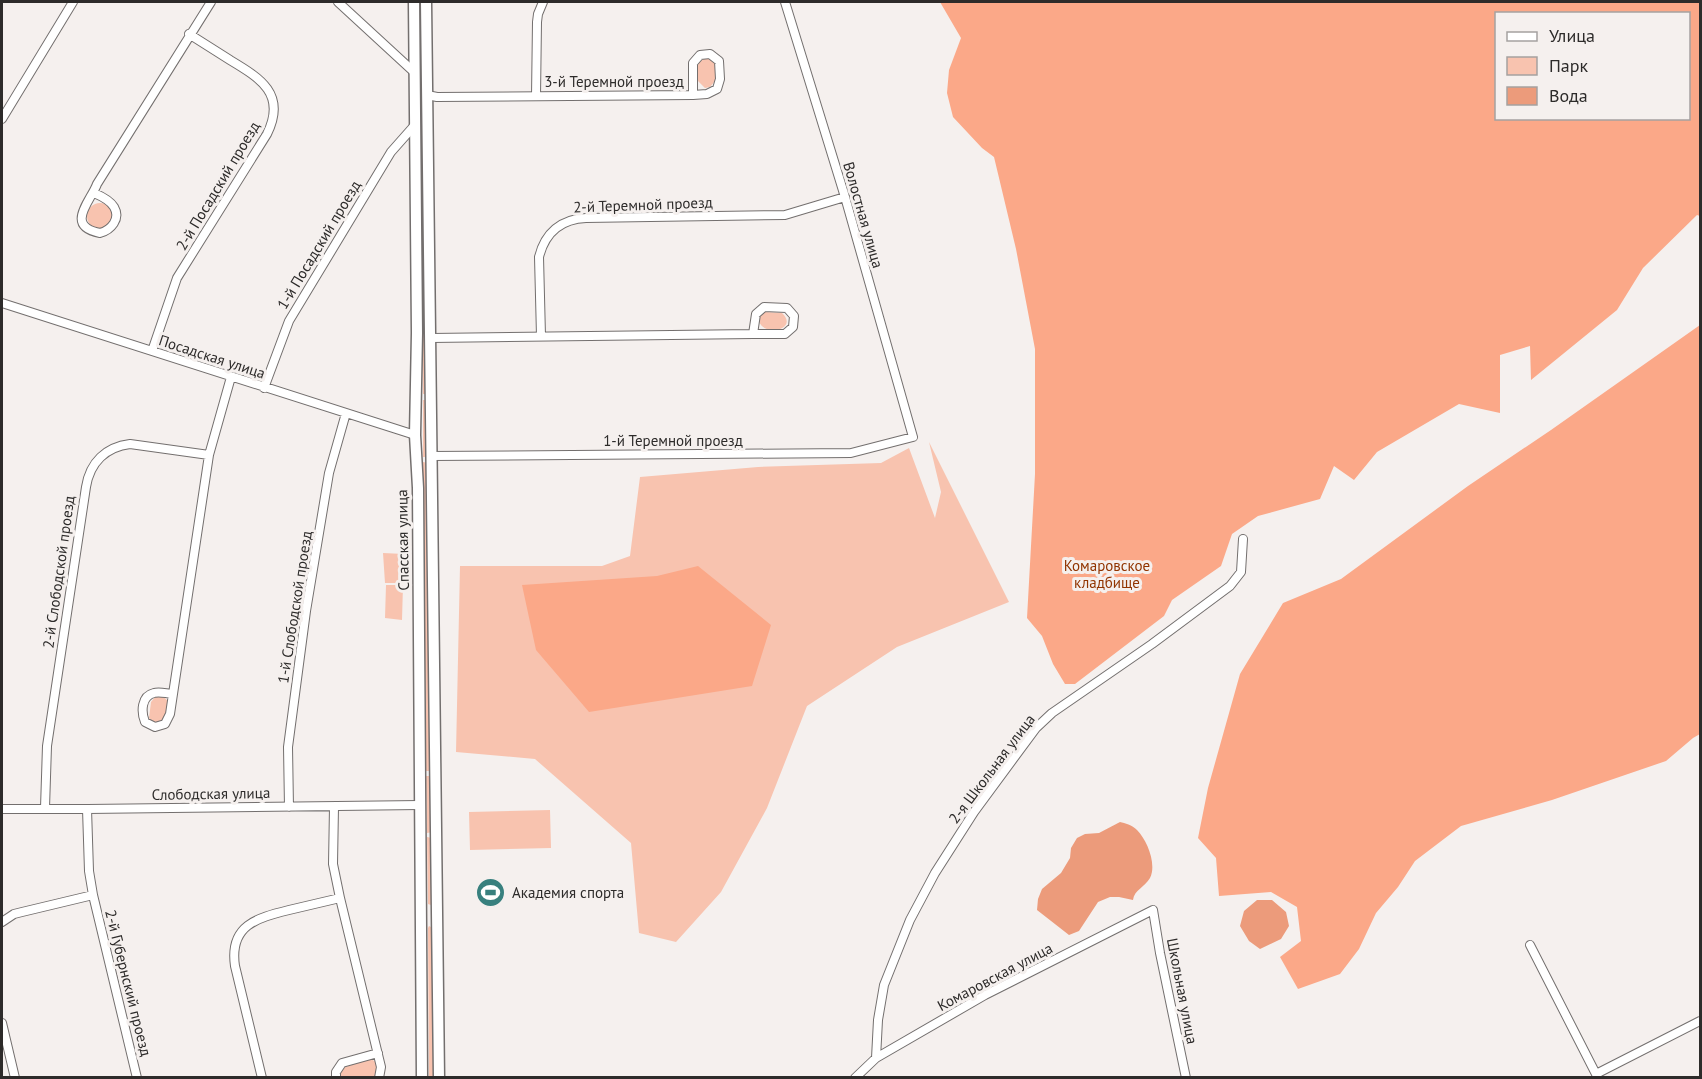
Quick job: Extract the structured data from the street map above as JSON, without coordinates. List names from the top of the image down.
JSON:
{
  "streets": {
    "street": [
      "3-й Теремной проезд",
      "2-й Посадский проезд",
      "2-й Теремной проезд",
      "Волостная улица",
      "1-й Посадский проезд",
      "Посадская улица",
      "1-й Теремной проезд",
      "Спасская улица",
      "2-й Слободской проезд",
      "1-й Слободской проезд",
      "2-я Школьная улица",
      "Слободская улица",
      "Комаровская улица",
      "2-й Губернский проезд",
      "Школьная улица"
    ]
  },
  "crossings": [
    ["3-й Теремной проезд", "Спасская улица"],
    ["2-й Посадский проезд", "Посадская улица"],
    ["2-й Теремной проезд", "Волостная улица"],
    ["Волостная улица", "1-й Теремной проезд"],
    ["1-й Посадский проезд", "Посадская улица"],
    ["1-й Посадский проезд", "Спасская улица"],
    ["Посадская улица", "Спасская улица"],
    ["Посадская улица", "1-й Слободской проезд"],
    ["1-й Теремной проезд", "Спасская улица"],
    ["Спасская улица", "Слободская улица"],
    ["2-й Слободской проезд", "Слободская улица"],
    ["1-й Слободской проезд", "Слободская улица"],
    ["2-я Школьная улица", "Комаровская улица"],
    ["Слободская улица", "2-й Губернский проезд"],
    ["Комаровская улица", "Школьная улица"]
  ],
  "parks": ["Комаровское кладбище"],
  "places": {
    "sports": ["Академия спорта"]
  },
  "legend": ["Улица", "Парк", "Вода"]
}
